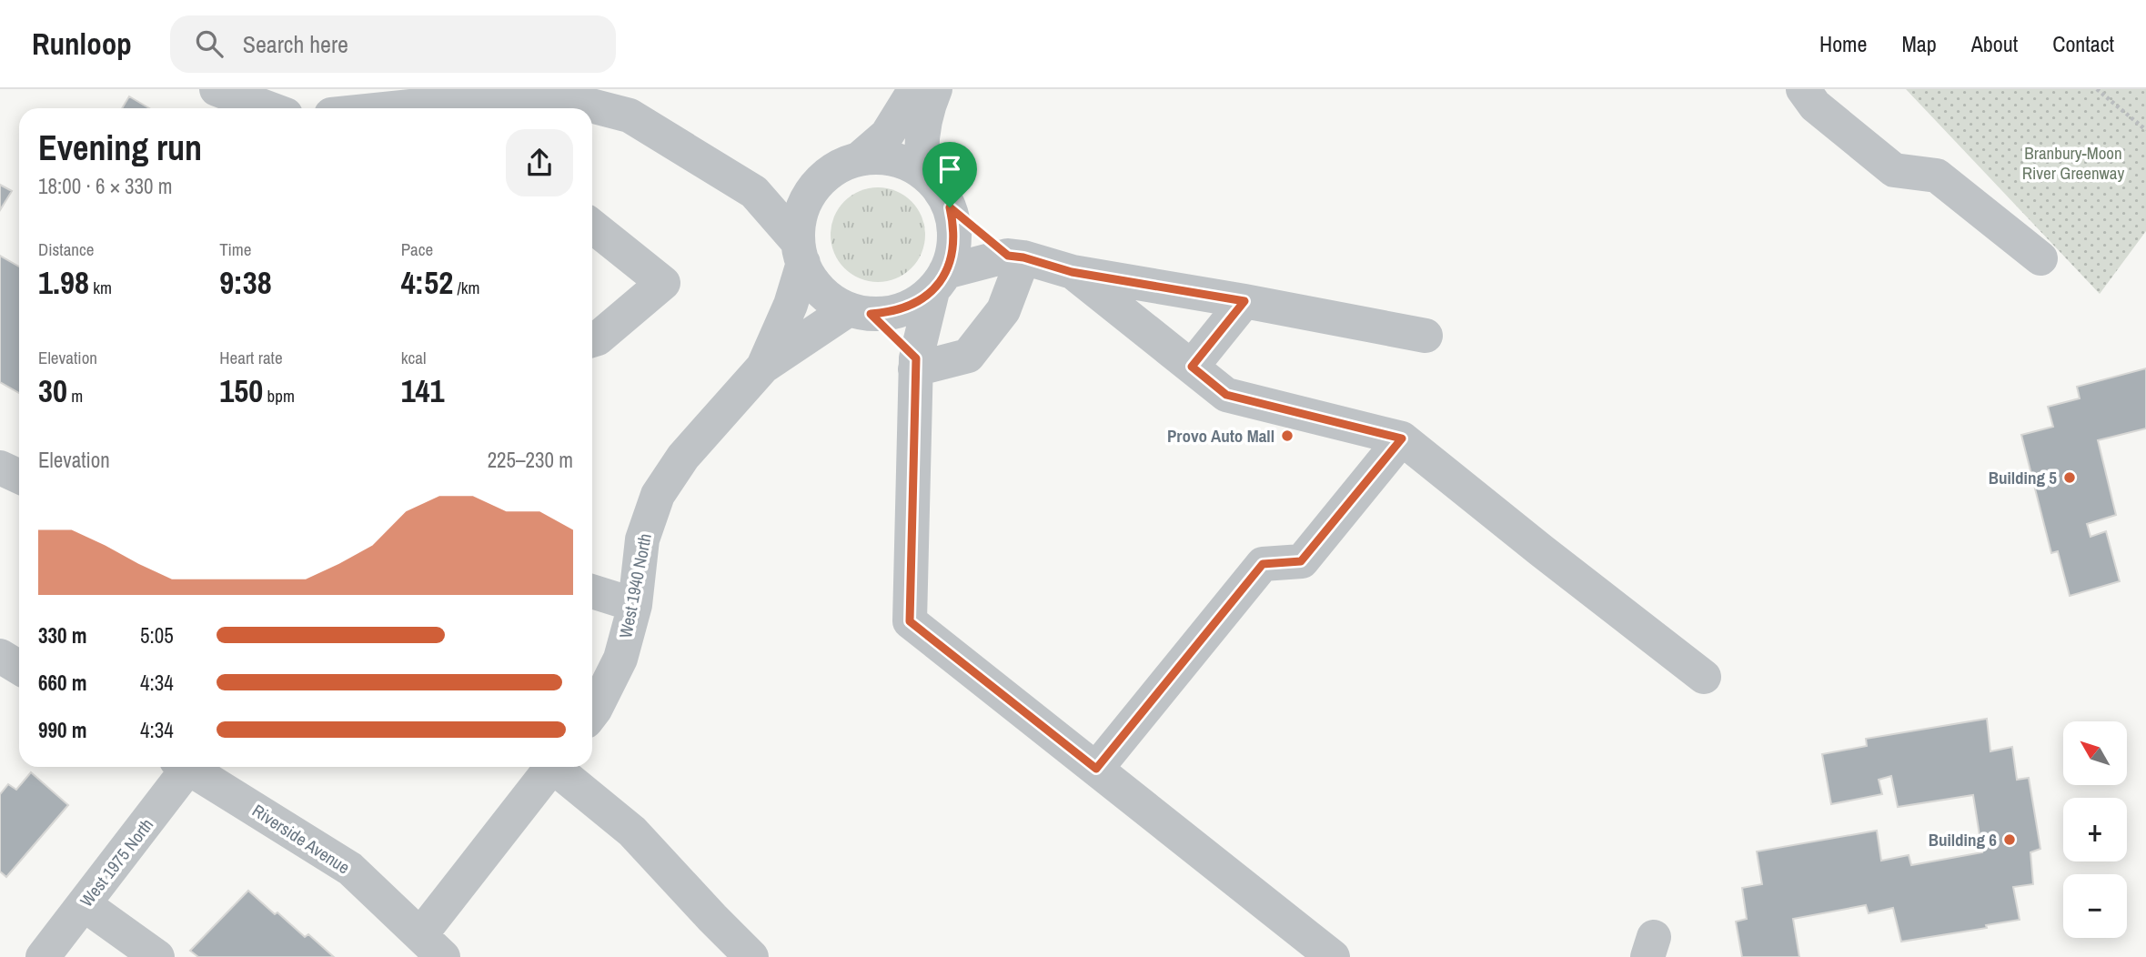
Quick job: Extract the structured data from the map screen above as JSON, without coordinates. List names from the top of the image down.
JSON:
{
  "streets": {
    "street": ["West 1940 North", "Riverside Avenue", "West 1975 North"]
  },
  "parks": ["Branbury-Moon River Greenway"],
  "places": ["Provo Auto Mall", "Building 5", "Building 6"],
  "north": "top left",
  "page": {
    "header": "Runloop",
    "search": "Search here",
    "nav": [
      "Home",
      "Map",
      "About",
      "Contact"
    ],
    "heading": ["Evening run", "18:00 · 6 × 330 m"],
    "stats": [
      ["Distance", "1.98 km"],
      ["Time", "9:38"],
      ["Pace", "4:52 /km"],
      ["Elevation", "30 m"],
      ["Heart rate", "150 bpm"],
      ["kcal", "141"]
    ],
    "chart": ["Elevation", "225–230 m"],
    "list": [
      {
        "name": "330 m",
        "note": "5:05"
      },
      {
        "name": "660 m",
        "note": "4:34"
      },
      {
        "name": "990 m",
        "note": "4:34"
      }
    ],
    "map_buttons": ["+", "−"]
  }
}
